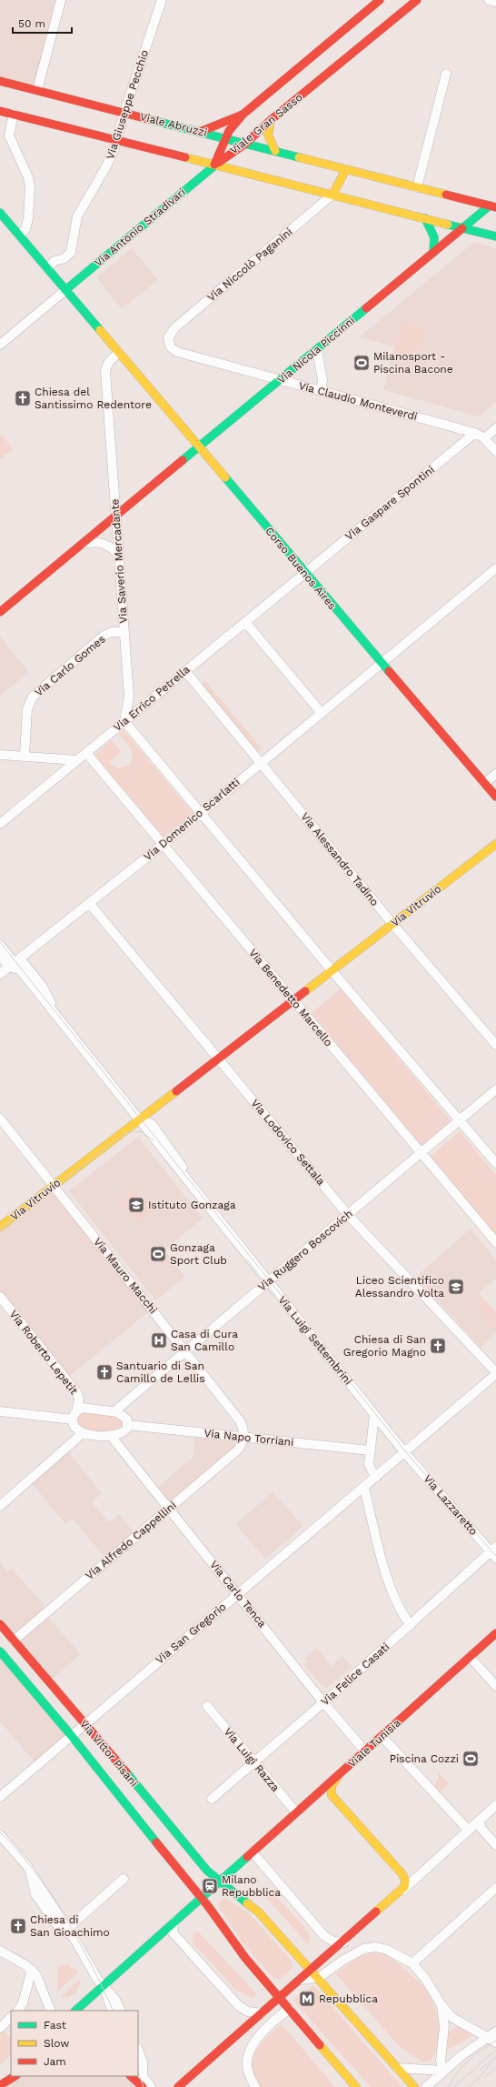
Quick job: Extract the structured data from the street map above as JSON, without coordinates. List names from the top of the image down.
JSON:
{
  "streets": {
    "street": [
      "Via Giuseppe Pecchio",
      "Viale Gran Sasso",
      "Viale Abruzzi",
      "Via Antonio Stradivari",
      "Via Niccolò Paganini",
      "Via Nicola Piccinni",
      "Via Claudio Monteverdi",
      "Via Gaspare Spontini",
      "Via Saverio Mercadante",
      "Corso Buenos Aires",
      "Via Carlo Gomes",
      "Via Errico Petrella",
      "Via Domenico Scarlatti",
      "Via Alessandro Tadino",
      "Via Vitruvio",
      "Via Benedetto Marcello",
      "Via Lodovico Settala",
      "Via Ruggero Boscovich",
      "Via Mauro Macchi",
      "Via Luigi Settembrini",
      "Via Roberto Lepetit",
      "Via Napo Torriani",
      "Via Lazzaretto",
      "Via Alfredo Cappellini",
      "Via Carlo Tenca",
      "Via San Gregorio",
      "Via Felice Casati",
      "Viale Tunisia",
      "Via Vittor Pisani",
      "Via Luigi Razza"
    ]
  },
  "crossings": [
    ["Via Giuseppe Pecchio", "Viale Abruzzi"],
    ["Viale Gran Sasso", "Viale Abruzzi"],
    ["Viale Gran Sasso", "Via Antonio Stradivari"],
    ["Viale Abruzzi", "Via Nicola Piccinni"],
    ["Via Antonio Stradivari", "Corso Buenos Aires"],
    ["Via Niccolò Paganini", "Via Claudio Monteverdi"],
    ["Via Nicola Piccinni", "Via Claudio Monteverdi"],
    ["Via Nicola Piccinni", "Via Saverio Mercadante"],
    ["Via Nicola Piccinni", "Corso Buenos Aires"],
    ["Via Claudio Monteverdi", "Via Gaspare Spontini"],
    ["Via Gaspare Spontini", "Corso Buenos Aires"],
    ["Via Gaspare Spontini", "Via Errico Petrella"],
    ["Via Saverio Mercadante", "Corso Buenos Aires"],
    ["Via Saverio Mercadante", "Via Carlo Gomes"],
    ["Via Saverio Mercadante", "Via Errico Petrella"],
    ["Corso Buenos Aires", "Via Errico Petrella"],
    ["Corso Buenos Aires", "Via Domenico Scarlatti"],
    ["Via Errico Petrella", "Via Alessandro Tadino"],
    ["Via Errico Petrella", "Via Benedetto Marcello"],
    ["Via Domenico Scarlatti", "Via Alessandro Tadino"],
    ["Via Domenico Scarlatti", "Via Benedetto Marcello"],
    ["Via Domenico Scarlatti", "Via Lodovico Settala"],
    ["Via Domenico Scarlatti", "Via Luigi Settembrini"],
    ["Via Alessandro Tadino", "Via Vitruvio"],
    ["Via Vitruvio", "Via Benedetto Marcello"],
    ["Via Vitruvio", "Via Lodovico Settala"],
    ["Via Vitruvio", "Via Mauro Macchi"],
    ["Via Vitruvio", "Via Luigi Settembrini"],
    ["Via Benedetto Marcello", "Via Ruggero Boscovich"],
    ["Via Lodovico Settala", "Via Ruggero Boscovich"],
    ["Via Lodovico Settala", "Via San Gregorio"],
    ["Via Ruggero Boscovich", "Via Mauro Macchi"],
    ["Via Ruggero Boscovich", "Via Luigi Settembrini"],
    ["Via Mauro Macchi", "Via Napo Torriani"],
    ["Via Mauro Macchi", "Via Alfredo Cappellini"],
    ["Via Luigi Settembrini", "Via Lazzaretto"],
    ["Via Luigi Settembrini", "Via San Gregorio"],
    ["Via Napo Torriani", "Via Alfredo Cappellini"],
    ["Via Lazzaretto", "Via San Gregorio"],
    ["Via Lazzaretto", "Via Felice Casati"],
    ["Via Alfredo Cappellini", "Via Carlo Tenca"],
    ["Via Alfredo Cappellini", "Via Vittor Pisani"],
    ["Via Carlo Tenca", "Via San Gregorio"],
    ["Via Carlo Tenca", "Via Felice Casati"],
    ["Via Carlo Tenca", "Viale Tunisia"],
    ["Via San Gregorio", "Via Vittor Pisani"],
    ["Via Felice Casati", "Via Luigi Razza"],
    ["Viale Tunisia", "Via Vittor Pisani"],
    ["Viale Tunisia", "Via Luigi Razza"]
  ],
  "places": {
    "sports": ["Milanosport - Piscina Bacone", "Gonzaga Sport Club", "Piscina Cozzi"],
    "church": [
      "Chiesa del Santissimo Redentore",
      "Chiesa di San Gregorio Magno",
      "Santuario di San Camillo de Lellis",
      "Chiesa di San Gioachimo"
    ],
    "school or university": ["Istituto Gonzaga", "Liceo Scientifico Alessandro Volta"],
    "hospital": ["Casa di Cura San Camillo"],
    "station": ["Milano Repubblica"],
    "metro station": ["Repubblica"]
  },
  "legend": ["Fast", "Slow", "Jam"],
  "scale_bar": "50 m"
}
